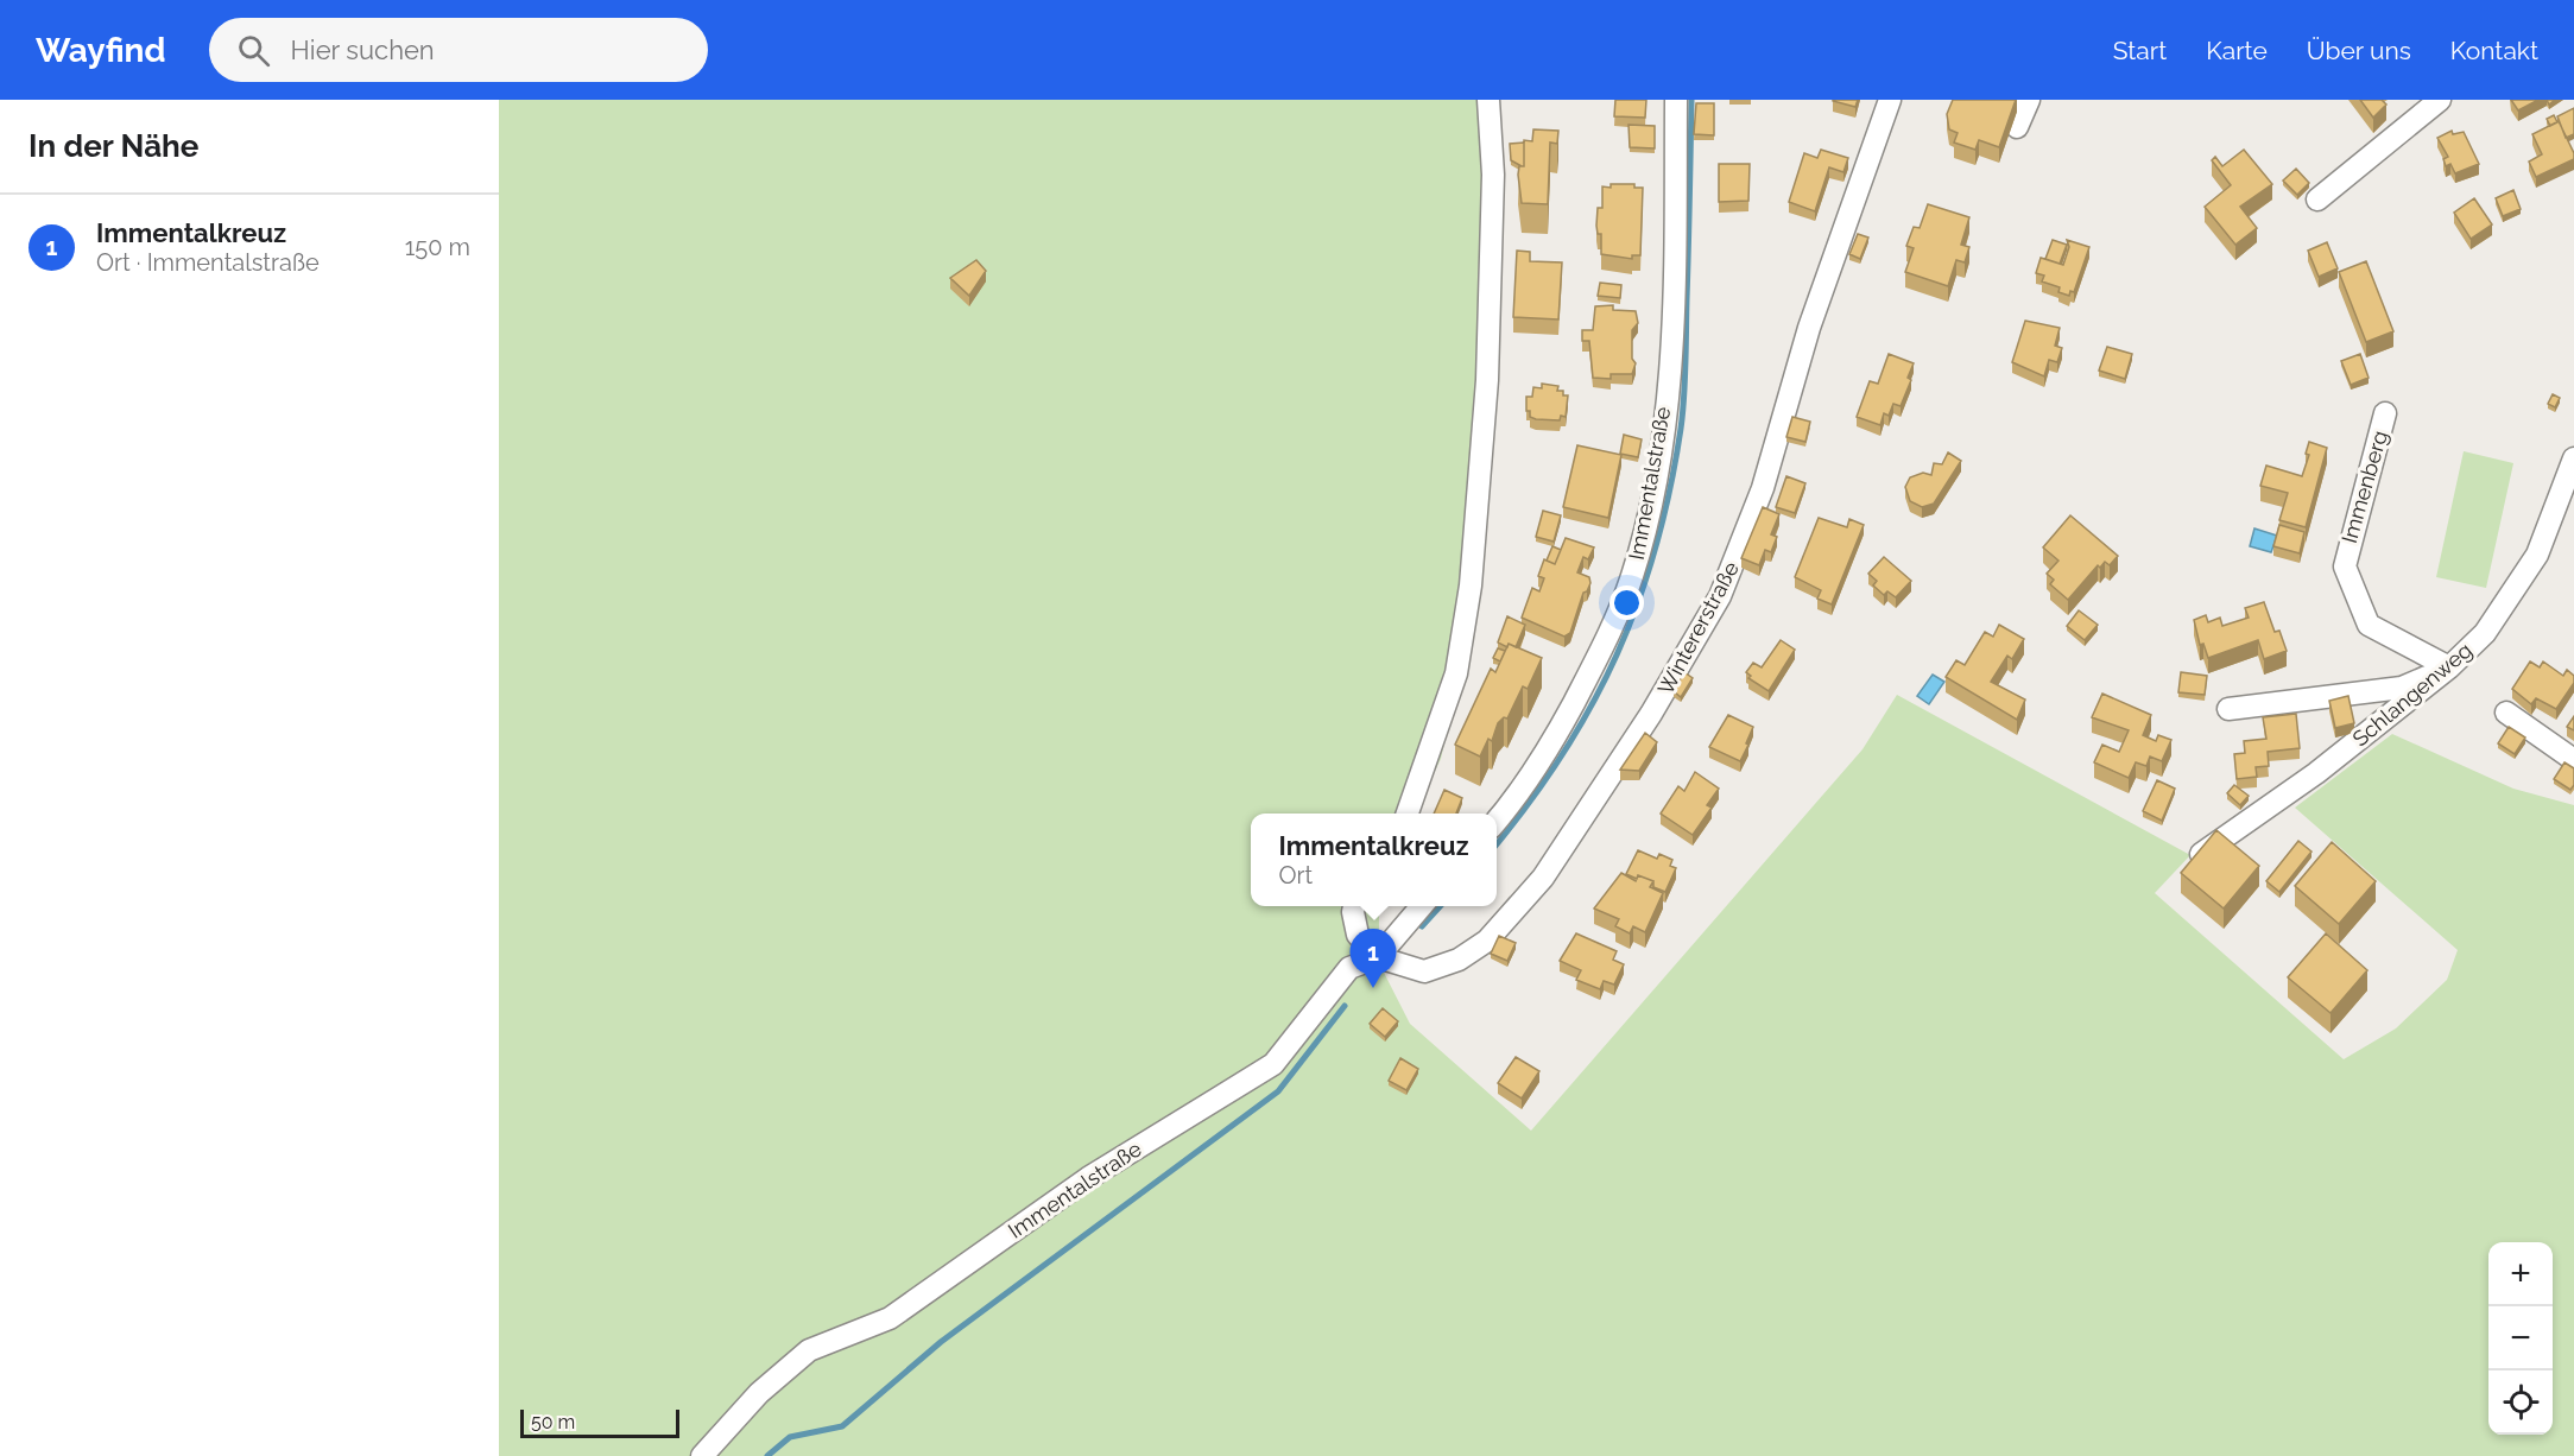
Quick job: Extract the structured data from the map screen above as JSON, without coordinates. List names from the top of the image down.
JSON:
{
  "streets": {
    "street": [
      "Immentalstraße",
      "Immenberg",
      "Wintererstraße",
      "Schlangenweg"
    ]
  },
  "crossings": [
    ["Immentalstraße", "Wintererstraße"],
    ["Immenberg", "Schlangenweg"]
  ],
  "scale_bar": "50 m",
  "page": {
    "header": "Wayfind",
    "search": "Hier suchen",
    "nav": [
      "Start",
      "Karte",
      "Über uns",
      "Kontakt"
    ],
    "heading": "In der Nähe",
    "list": [
      {
        "mark": "1",
        "name": "Immentalkreuz",
        "note": "Ort · Immentalstraße",
        "value": "150 m"
      }
    ],
    "popup": ["Immentalkreuz", "Ort"],
    "pins": "1",
    "map_buttons": ["+", "−"],
    "scale": "50 m"
  }
}
